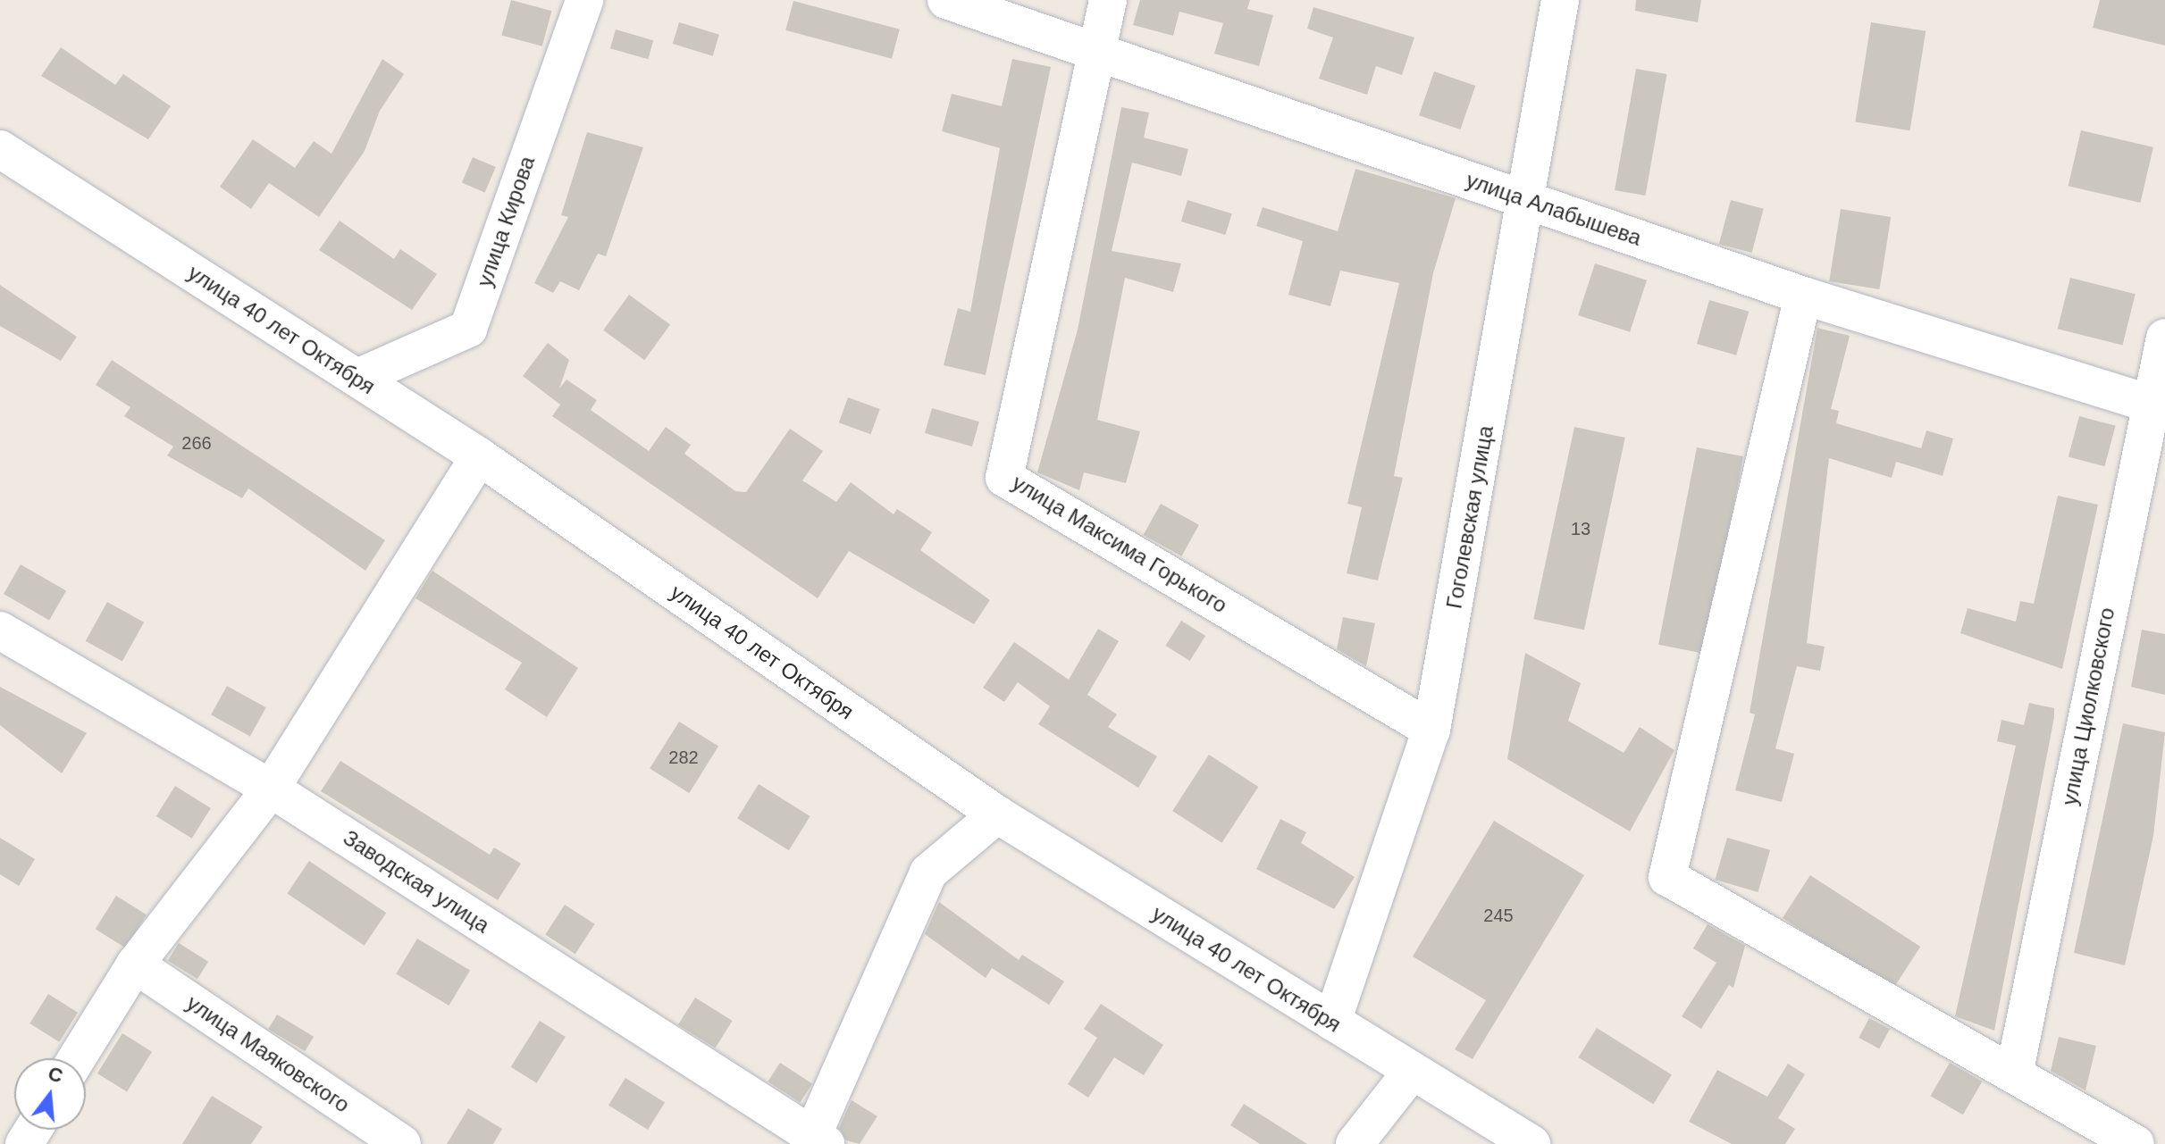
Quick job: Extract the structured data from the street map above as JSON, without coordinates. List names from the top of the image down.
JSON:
{
  "streets": {
    "street": [
      "улица Алабышева",
      "улица Кирова",
      "улица 40 лет Октября",
      "Гоголевская улица",
      "улица Максима Горького",
      "улица Циолковского",
      "Заводская улица",
      "улица Маяковского"
    ]
  },
  "crossings": [
    ["улица Алабышева", "Гоголевская улица"],
    ["улица Алабышева", "улица Максима Горького"],
    ["улица Алабышева", "улица Циолковского"],
    ["улица Кирова", "улица 40 лет Октября"],
    ["улица 40 лет Октября", "Гоголевская улица"],
    ["Гоголевская улица", "улица Максима Горького"]
  ],
  "house_numbers": [
    "266",
    "13",
    "282",
    "245"
  ],
  "north": "top"
}
